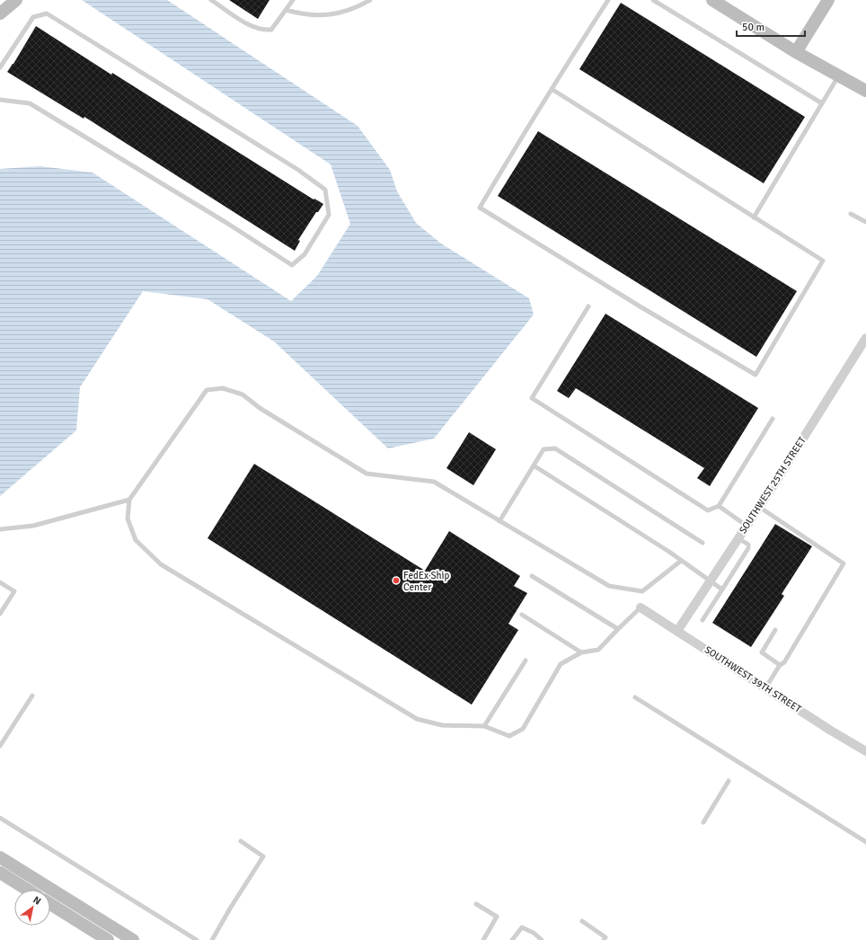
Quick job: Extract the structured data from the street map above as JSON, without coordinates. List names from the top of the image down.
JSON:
{
  "streets": {
    "street": ["SOUTHWEST 25TH STREET", "SOUTHWEST 39TH STREET"]
  },
  "crossings": [
    ["SOUTHWEST 25TH STREET", "SOUTHWEST 39TH STREET"]
  ],
  "places": ["FedEx Ship Center"],
  "scale_bar": "50 m",
  "north": "top right"
}
